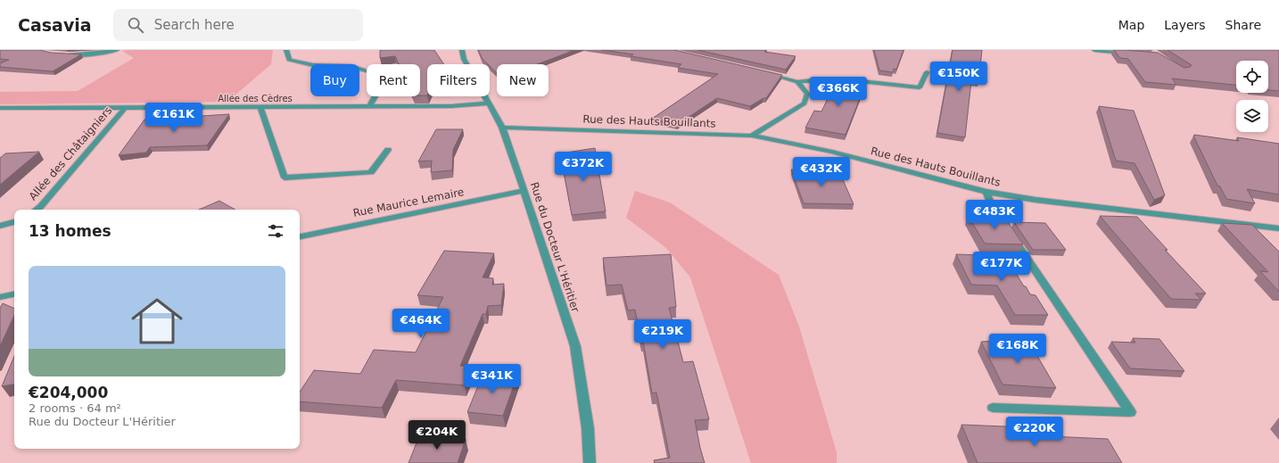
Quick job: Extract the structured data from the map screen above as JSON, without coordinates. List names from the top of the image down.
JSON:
{
  "streets": {
    "street": [
      "Allée des Cèdres",
      "Rue des Hauts Bouillants",
      "Allée des Châtaigniers",
      "Rue Maurice Lemaire",
      "Rue du Docteur L'Héritier"
    ]
  },
  "crossings": [
    ["Allée des Cèdres", "Allée des Châtaigniers"],
    ["Allée des Cèdres", "Rue du Docteur L'Héritier"],
    ["Rue des Hauts Bouillants", "Rue du Docteur L'Héritier"],
    ["Rue Maurice Lemaire", "Rue du Docteur L'Héritier"]
  ],
  "page": {
    "header": "Casavia",
    "search": "Search here",
    "nav": ["Map", "Layers", "Share"],
    "price": [
      "€150K",
      "€366K",
      "€161K",
      "€372K",
      "€432K",
      "€483K",
      "€177K",
      "€464K",
      "€219K",
      "€168K",
      "€341K",
      "€220K",
      "€204K"
    ],
    "chip": [
      "Buy",
      "Rent",
      "Filters",
      "New"
    ],
    "heading": "13 homes",
    "list": [
      {
        "name": "€204,000",
        "note": "2 rooms · 64 m² · Rue du Docteur L'Héritier"
      }
    ]
  }
}
